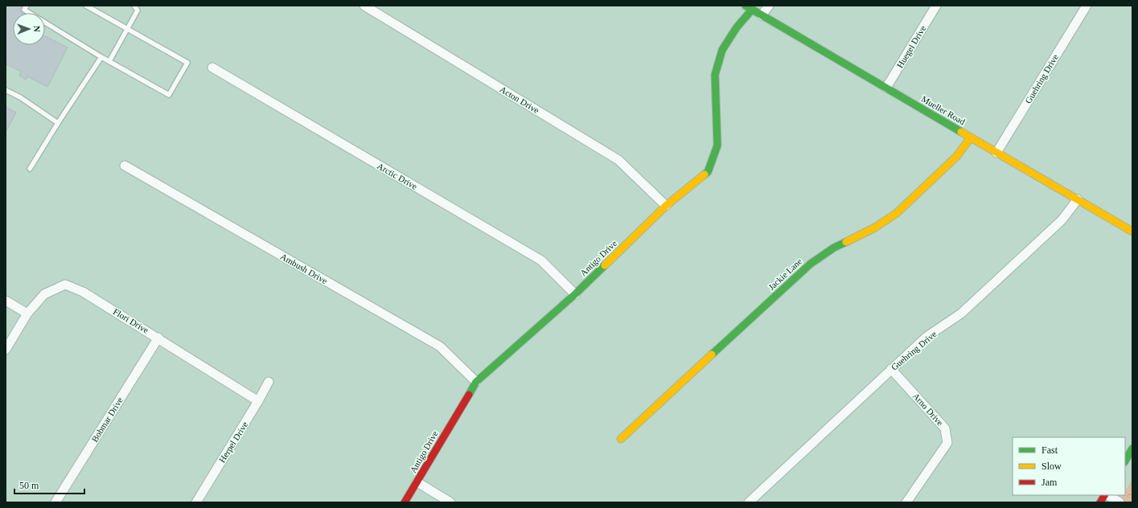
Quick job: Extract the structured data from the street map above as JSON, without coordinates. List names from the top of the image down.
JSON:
{
  "streets": {
    "street": [
      "Huegel Drive",
      "Guehring Drive",
      "Acton Drive",
      "Mueller Road",
      "Arctic Drive",
      "Antigo Drive",
      "Ambush Drive",
      "Jackie Lane",
      "Flori Drive",
      "Arno Drive",
      "Bobmar Drive",
      "Herpel Drive"
    ]
  },
  "crossings": [
    ["Huegel Drive", "Mueller Road"],
    ["Guehring Drive", "Mueller Road"],
    ["Guehring Drive", "Arno Drive"],
    ["Acton Drive", "Antigo Drive"],
    ["Mueller Road", "Antigo Drive"],
    ["Mueller Road", "Jackie Lane"],
    ["Arctic Drive", "Antigo Drive"],
    ["Antigo Drive", "Ambush Drive"],
    ["Flori Drive", "Bobmar Drive"],
    ["Flori Drive", "Herpel Drive"]
  ],
  "legend": ["Fast", "Slow", "Jam"],
  "scale_bar": "50 m",
  "north": "right"
}
